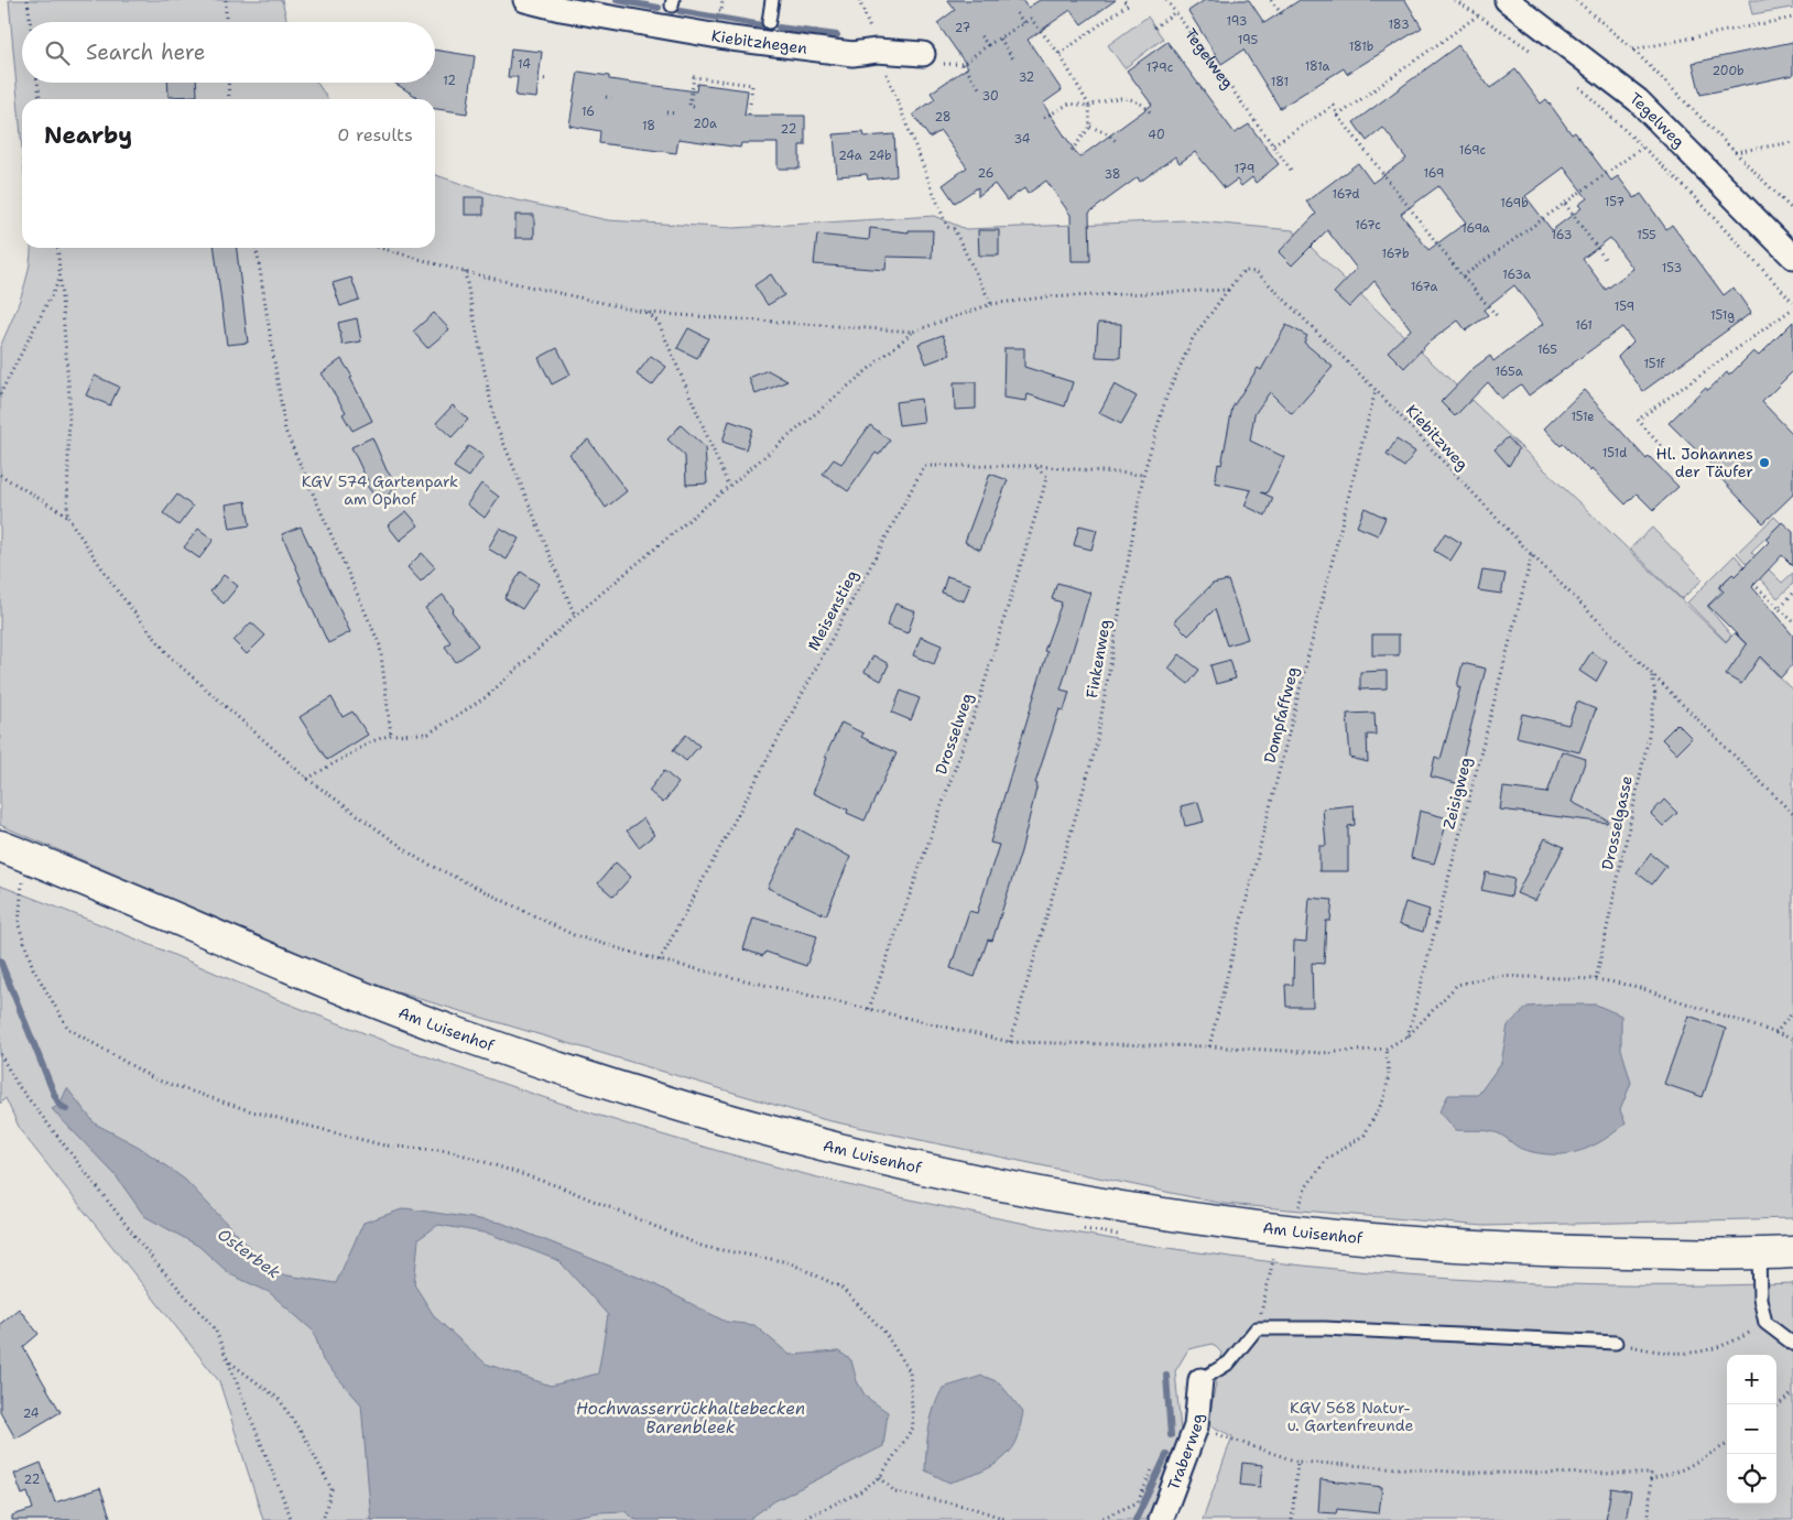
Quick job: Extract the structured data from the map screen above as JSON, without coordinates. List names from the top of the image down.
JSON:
{
  "streets": {
    "main road": ["Am Luisenhof"],
    "street": ["Kiebitzhegen", "Tegelweg", "Traberweg"],
    "path": [
      "Kiebitzweg",
      "Meisenstieg",
      "Finkenweg",
      "Dompfaffweg",
      "Drosselweg",
      "Zeisigweg",
      "Drosselgasse"
    ]
  },
  "crossings": [
    ["Kiebitzweg", "Finkenweg"],
    ["Kiebitzweg", "Dompfaffweg"],
    ["Kiebitzweg", "Zeisigweg"],
    ["Kiebitzweg", "Drosselgasse"],
    ["Meisenstieg", "Finkenweg"],
    ["Meisenstieg", "Drosselweg"]
  ],
  "water": ["Osterbek", "Hochwasserrückhaltebecken Barenbleek"],
  "parks": ["KGV 574 Gartenpark am Ophof", "KGV 568 Natur- u. Gartenfreunde"],
  "places": ["Hl. Johannes der Täufer"],
  "house_numbers": [
    "193",
    "183",
    "27",
    "195",
    "181b",
    "14",
    "181a",
    "179c",
    "200b",
    "32",
    "12",
    "181",
    "30",
    "16",
    "28",
    "20a",
    "18",
    "22",
    "40",
    "34",
    "169c",
    "24a",
    "24b",
    "179",
    "26",
    "169",
    "38",
    "167d",
    "157",
    "169b",
    "167c",
    "169a",
    "163",
    "155",
    "167b",
    "153",
    "163a",
    "167a",
    "159",
    "151g",
    "161",
    "165",
    "151f",
    "165a",
    "151e",
    "151d",
    "24",
    "22"
  ],
  "page": {
    "search": "Search here",
    "heading": ["Nearby", "0 results"],
    "map_buttons": ["+", "−"]
  }
}
